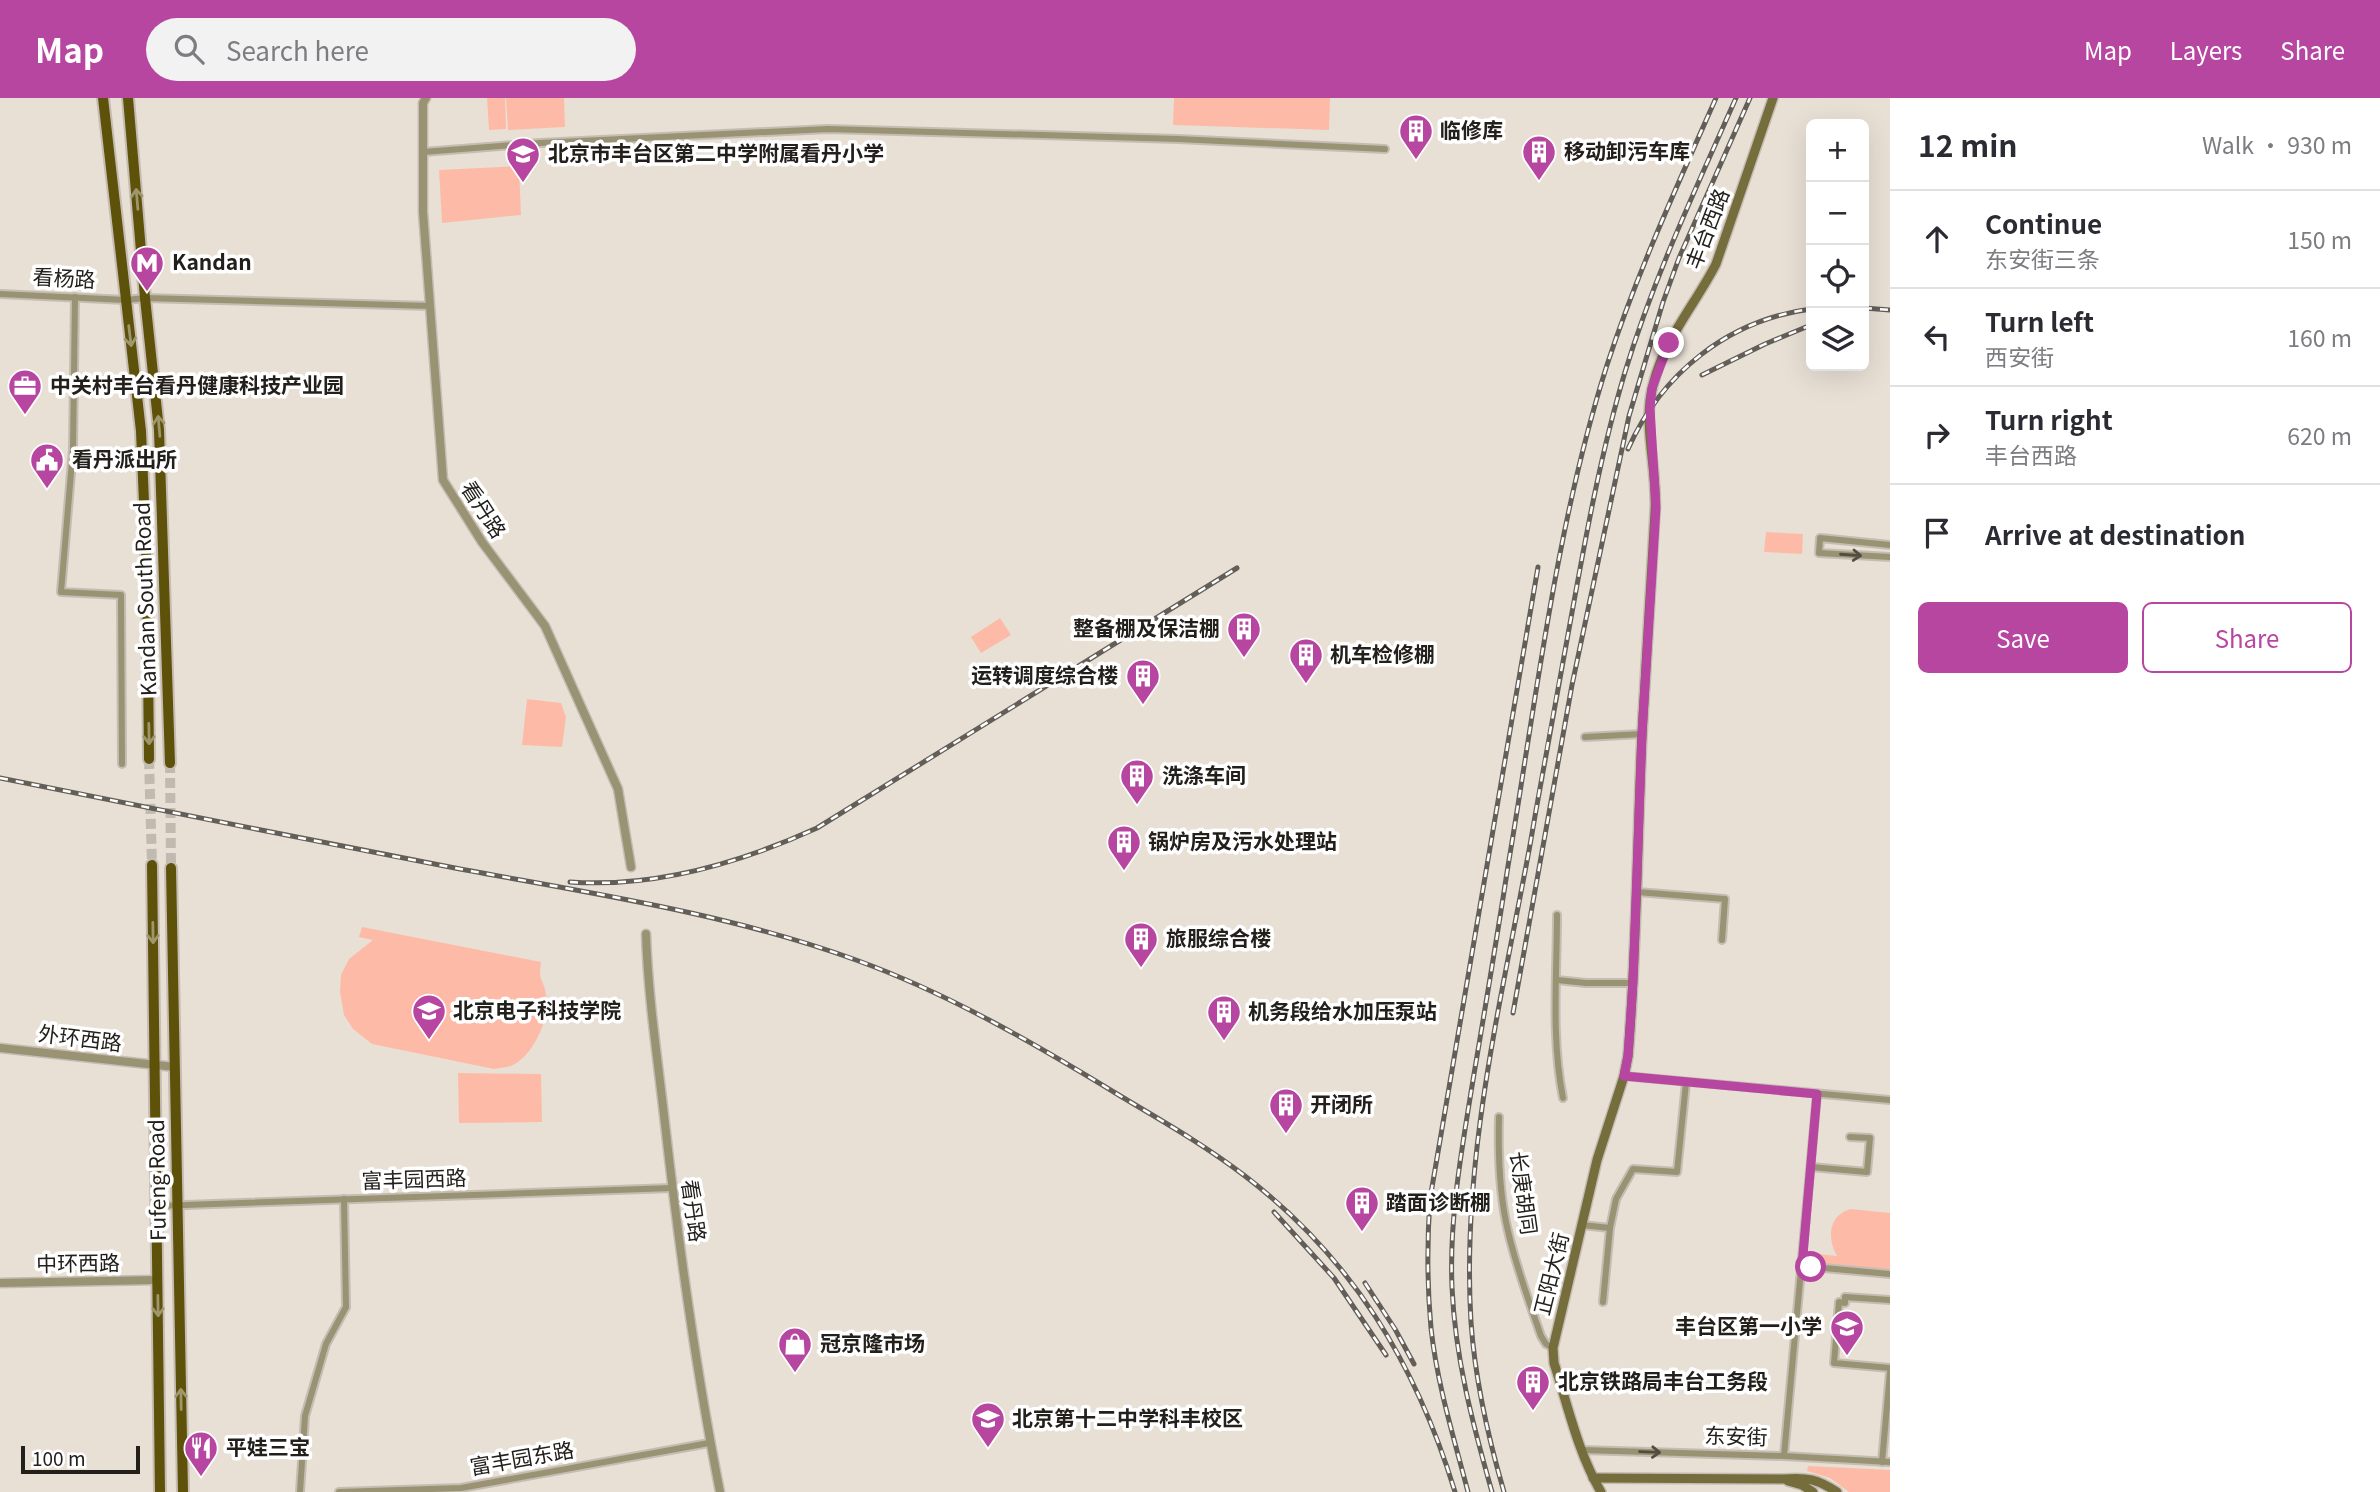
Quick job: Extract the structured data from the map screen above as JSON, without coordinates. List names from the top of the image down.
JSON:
{
  "streets": {
    "main road": [
      "丰台西路",
      "Kandan South Road",
      "Fufeng Road",
      "正阳大街"
    ],
    "street": [
      "看杨路",
      "看丹路",
      "外环西路",
      "富丰园西路",
      "长庚胡同",
      "中环西路",
      "东安街",
      "富丰园东路"
    ]
  },
  "crossings": [
    ["丰台西路", "正阳大街"],
    ["看杨路", "看丹路"],
    ["看杨路", "Kandan South Road"],
    ["看丹路", "富丰园西路"],
    ["看丹路", "富丰园东路"],
    ["外环西路", "Fufeng Road"],
    ["Fufeng Road", "富丰园西路"],
    ["Fufeng Road", "中环西路"],
    ["长庚胡同", "正阳大街"],
    ["正阳大街", "东安街"]
  ],
  "one_way": ["东安街"],
  "places": {
    "building": [
      "临修库",
      "移动卸污车库",
      "整备棚及保洁棚",
      "机车检修棚",
      "运转调度综合楼",
      "洗涤车间",
      "锅炉房及污水处理站",
      "旅服综合楼",
      "机务段给水加压泵站",
      "开闭所",
      "踏面诊断棚",
      "北京铁路局丰台工务段"
    ],
    "school or university": [
      "北京市丰台区第二中学附属看丹小学",
      "北京电子科技学院",
      "丰台区第一小学",
      "北京第十二中学科丰校区"
    ],
    "metro station": ["Kandan"],
    "office": ["中关村丰台看丹健康科技产业园"],
    "public building": ["看丹派出所"],
    "shop": ["冠京隆市场"],
    "restaurant": ["平娃三宝"]
  },
  "scale_bar": "100 m",
  "page": {
    "header": "Map",
    "search": "Search here",
    "nav": ["Map", "Layers", "Share"],
    "heading": ["12 min", "Walk · 930 m"],
    "map_buttons": ["+", "−"],
    "list": [
      ["Continue", "东安街三条", "150 m"],
      ["Turn left", "西安街", "160 m"],
      ["Turn right", "丰台西路", "620 m"],
      "Arrive at destination"
    ],
    "buttons": ["Save", "Share"],
    "scale": "100 m"
  }
}
